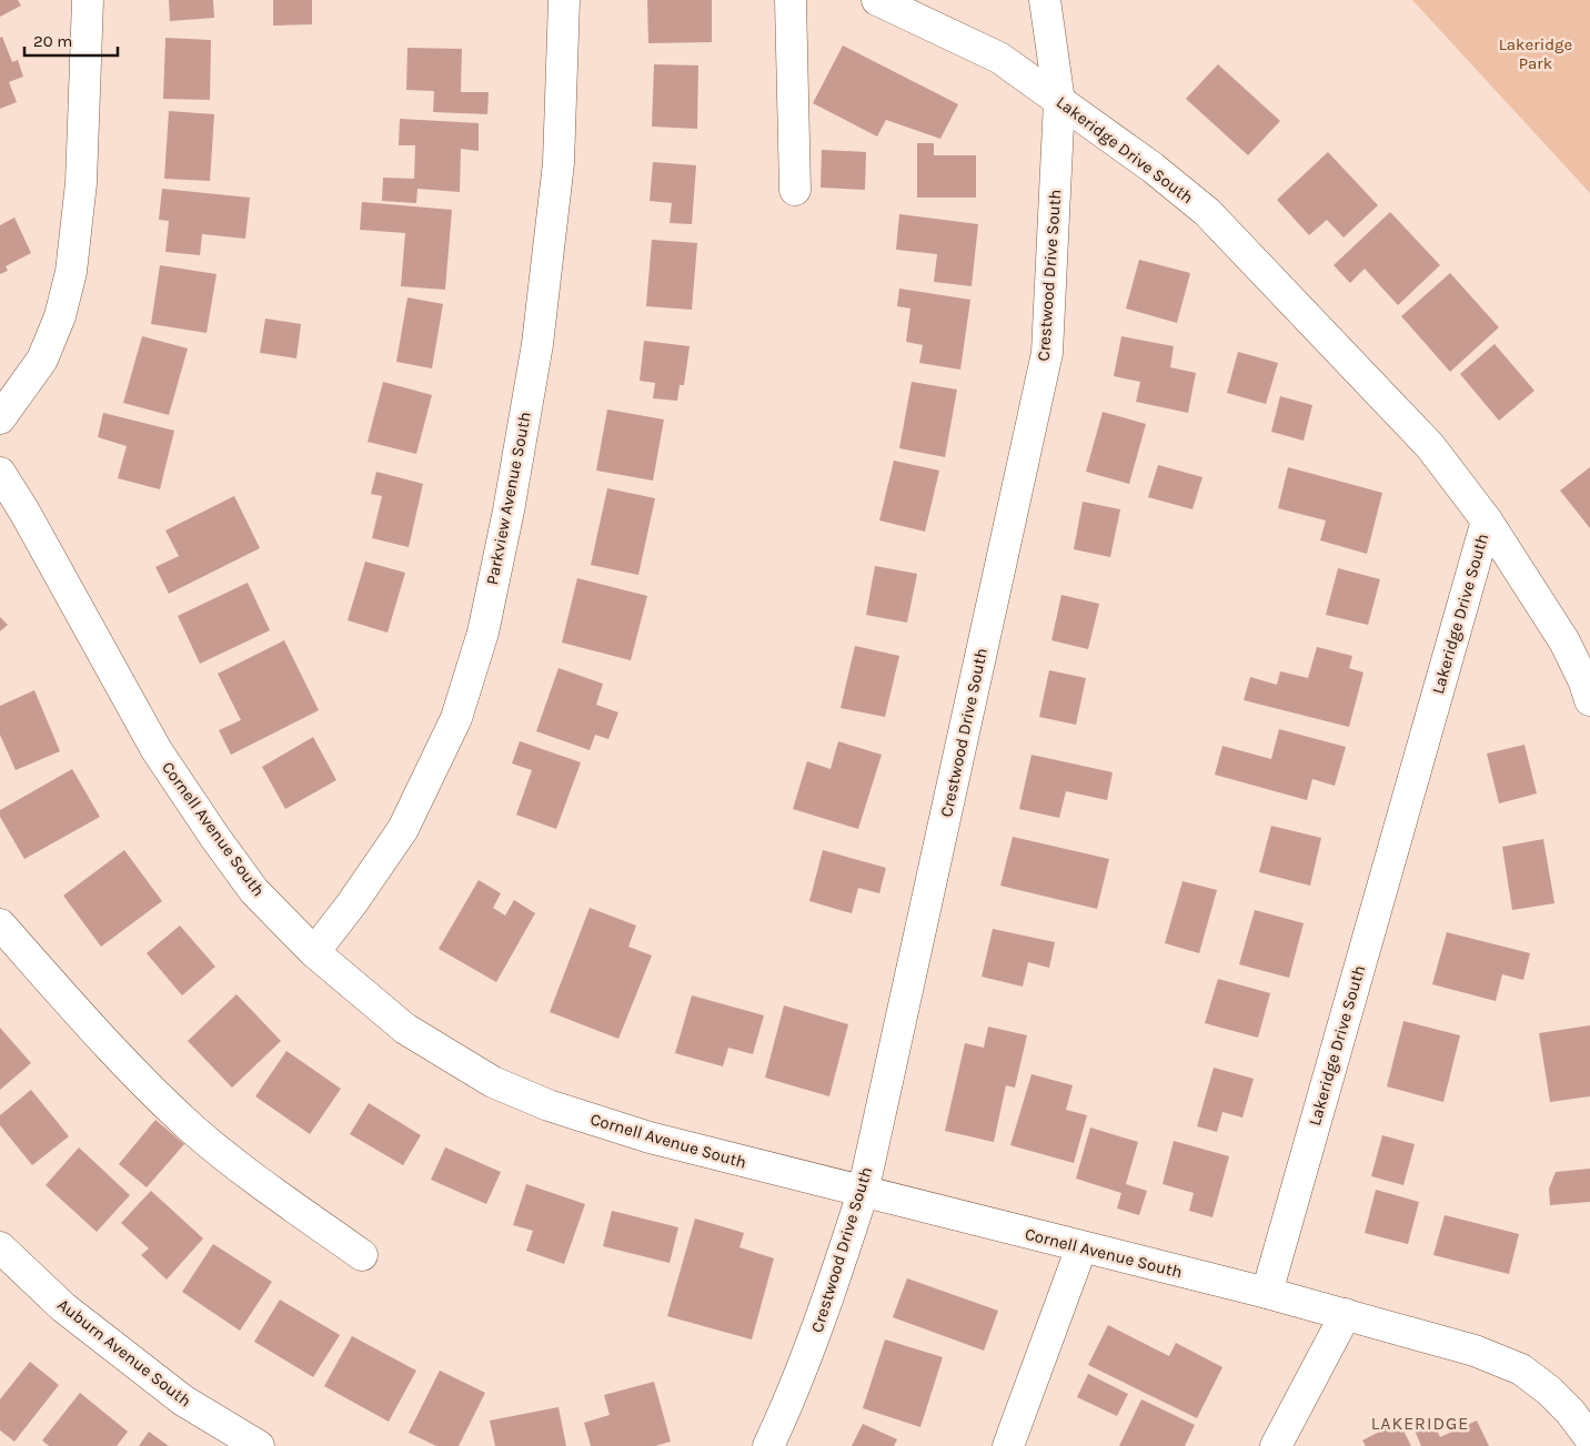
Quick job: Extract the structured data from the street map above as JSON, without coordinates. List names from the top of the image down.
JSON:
{
  "streets": {
    "street": [
      "Lakeridge Drive South",
      "Crestwood Drive South",
      "Parkview Avenue South",
      "Cornell Avenue South",
      "Auburn Avenue South"
    ]
  },
  "crossings": [
    ["Lakeridge Drive South", "Crestwood Drive South"],
    ["Lakeridge Drive South", "Cornell Avenue South"],
    ["Crestwood Drive South", "Cornell Avenue South"],
    ["Parkview Avenue South", "Cornell Avenue South"]
  ],
  "districts": ["LAKERIDGE"],
  "parks": ["Lakeridge Park"],
  "scale_bar": "20 m"
}
